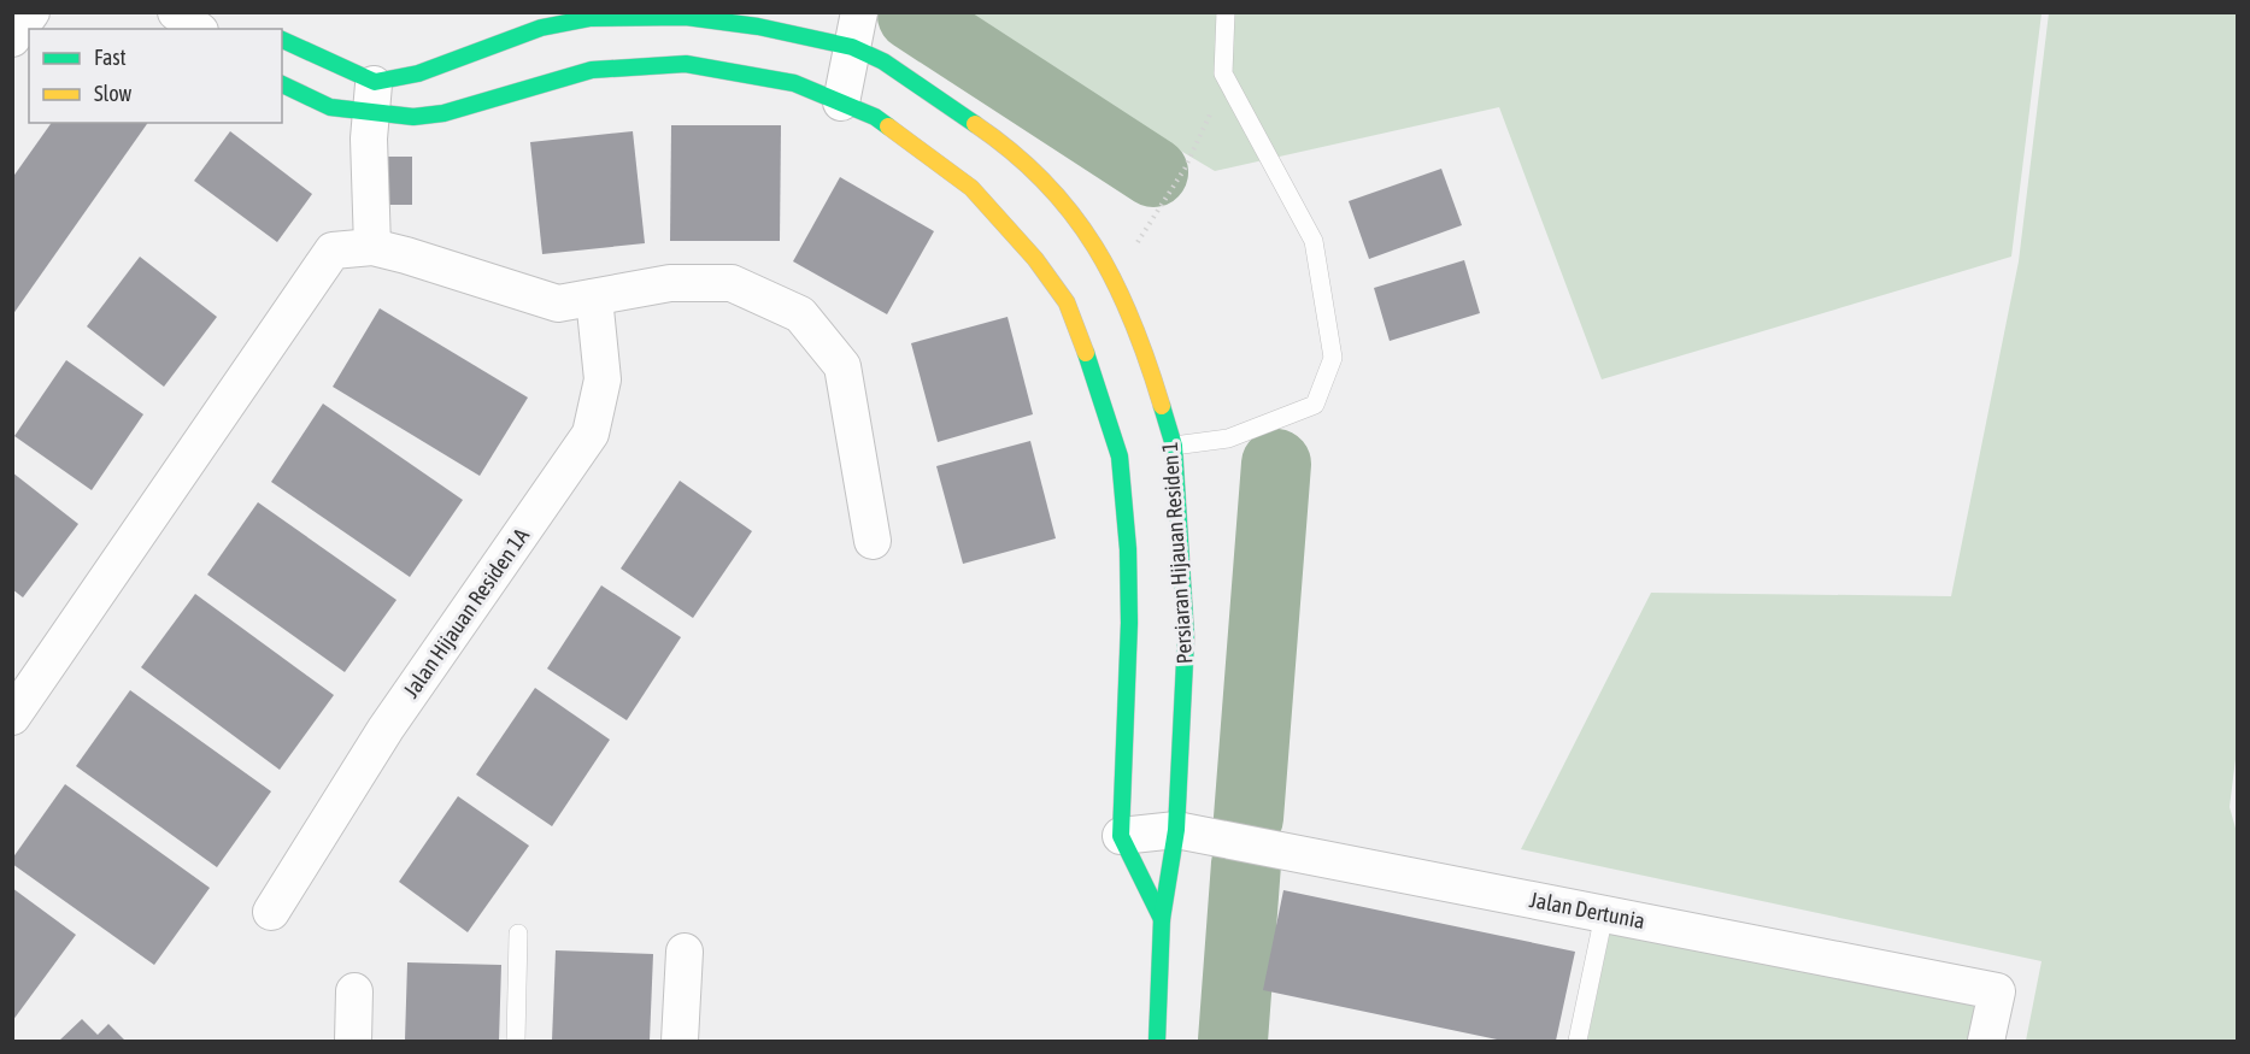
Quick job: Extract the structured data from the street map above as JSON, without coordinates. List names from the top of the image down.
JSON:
{
  "streets": {
    "street": ["Persiaran Hijauan Residen 1", "Jalan Hijauan Residen 1A", "Jalan Dertunia"]
  },
  "crossings": [
    ["Persiaran Hijauan Residen 1", "Jalan Dertunia"]
  ],
  "legend": ["Fast", "Slow"]
}
